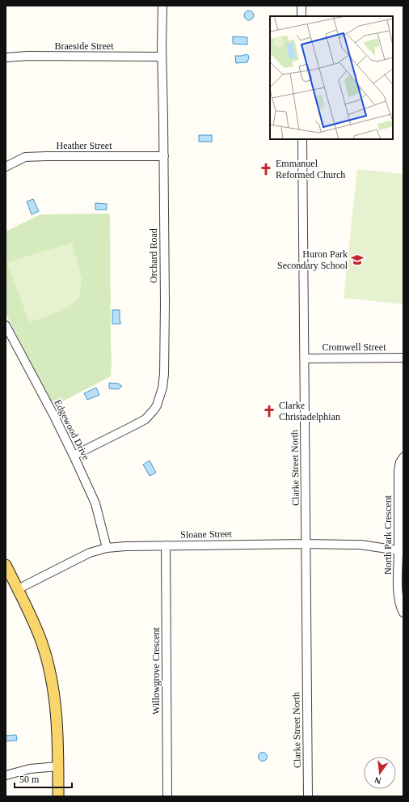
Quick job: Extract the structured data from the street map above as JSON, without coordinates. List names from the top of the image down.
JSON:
{
  "streets": {
    "street": [
      "Braeside Street",
      "Heather Street",
      "Orchard Road",
      "Cromwell Street",
      "Edgewood Drive",
      "Clarke Street North",
      "Sloane Street",
      "North Park Crescent",
      "Willowgrove Crescent"
    ]
  },
  "crossings": [
    ["Braeside Street", "Orchard Road"],
    ["Heather Street", "Orchard Road"],
    ["Orchard Road", "Edgewood Drive"],
    ["Cromwell Street", "Clarke Street North"],
    ["Edgewood Drive", "Sloane Street"],
    ["Clarke Street North", "Sloane Street"],
    ["Sloane Street", "North Park Crescent"],
    ["Sloane Street", "Willowgrove Crescent"]
  ],
  "places": {
    "church": ["Emmanuel Reformed Church", "Clarke Christadelphian"],
    "school or university": ["Huron Park Secondary School"]
  },
  "scale_bar": "50 m",
  "north": "bottom"
}
